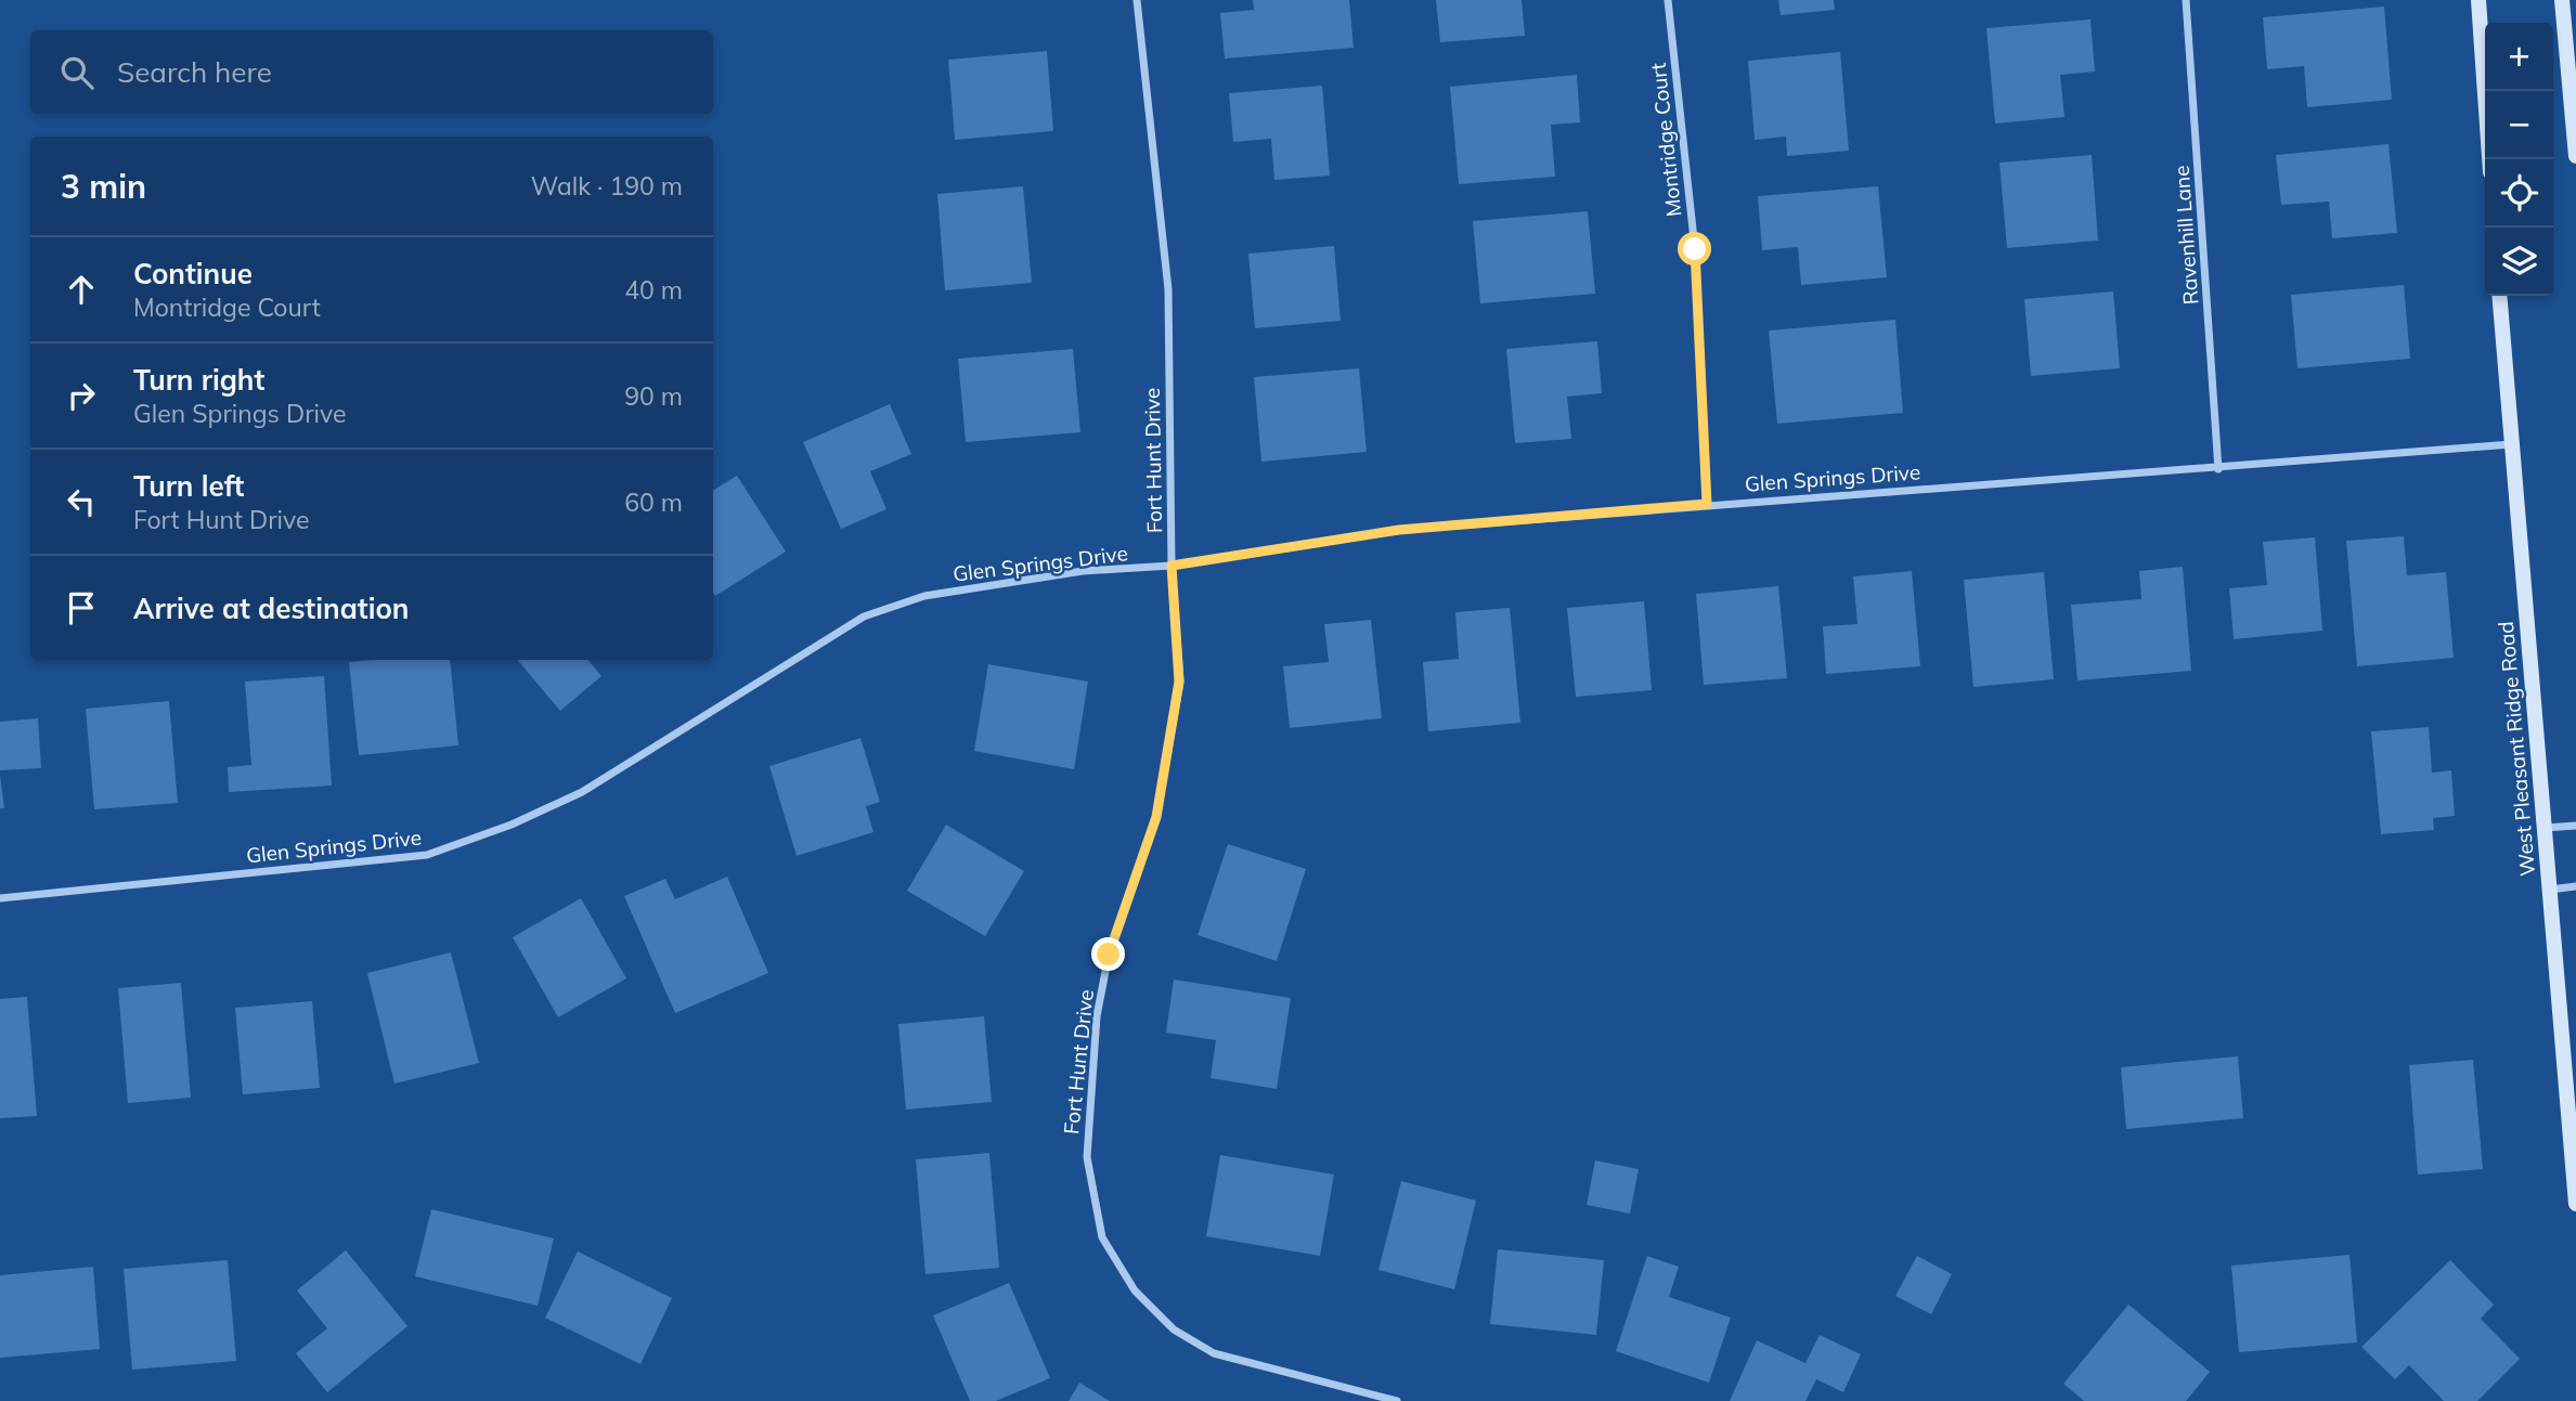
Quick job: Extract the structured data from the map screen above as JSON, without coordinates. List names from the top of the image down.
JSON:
{
  "streets": {
    "main road": ["West Pleasant Ridge Road"],
    "street": [
      "Montridge Court",
      "Ravenhill Lane",
      "Fort Hunt Drive",
      "Glen Springs Drive"
    ]
  },
  "crossings": [
    ["Montridge Court", "Glen Springs Drive"],
    ["Ravenhill Lane", "Glen Springs Drive"],
    ["Fort Hunt Drive", "Glen Springs Drive"],
    ["Glen Springs Drive", "West Pleasant Ridge Road"]
  ],
  "page": {
    "map_buttons": ["+", "−"],
    "search": "Search here",
    "heading": ["3 min", "Walk · 190 m"],
    "list": [
      ["Continue", "Montridge Court", "40 m"],
      ["Turn right", "Glen Springs Drive", "90 m"],
      ["Turn left", "Fort Hunt Drive", "60 m"],
      "Arrive at destination"
    ]
  }
}
